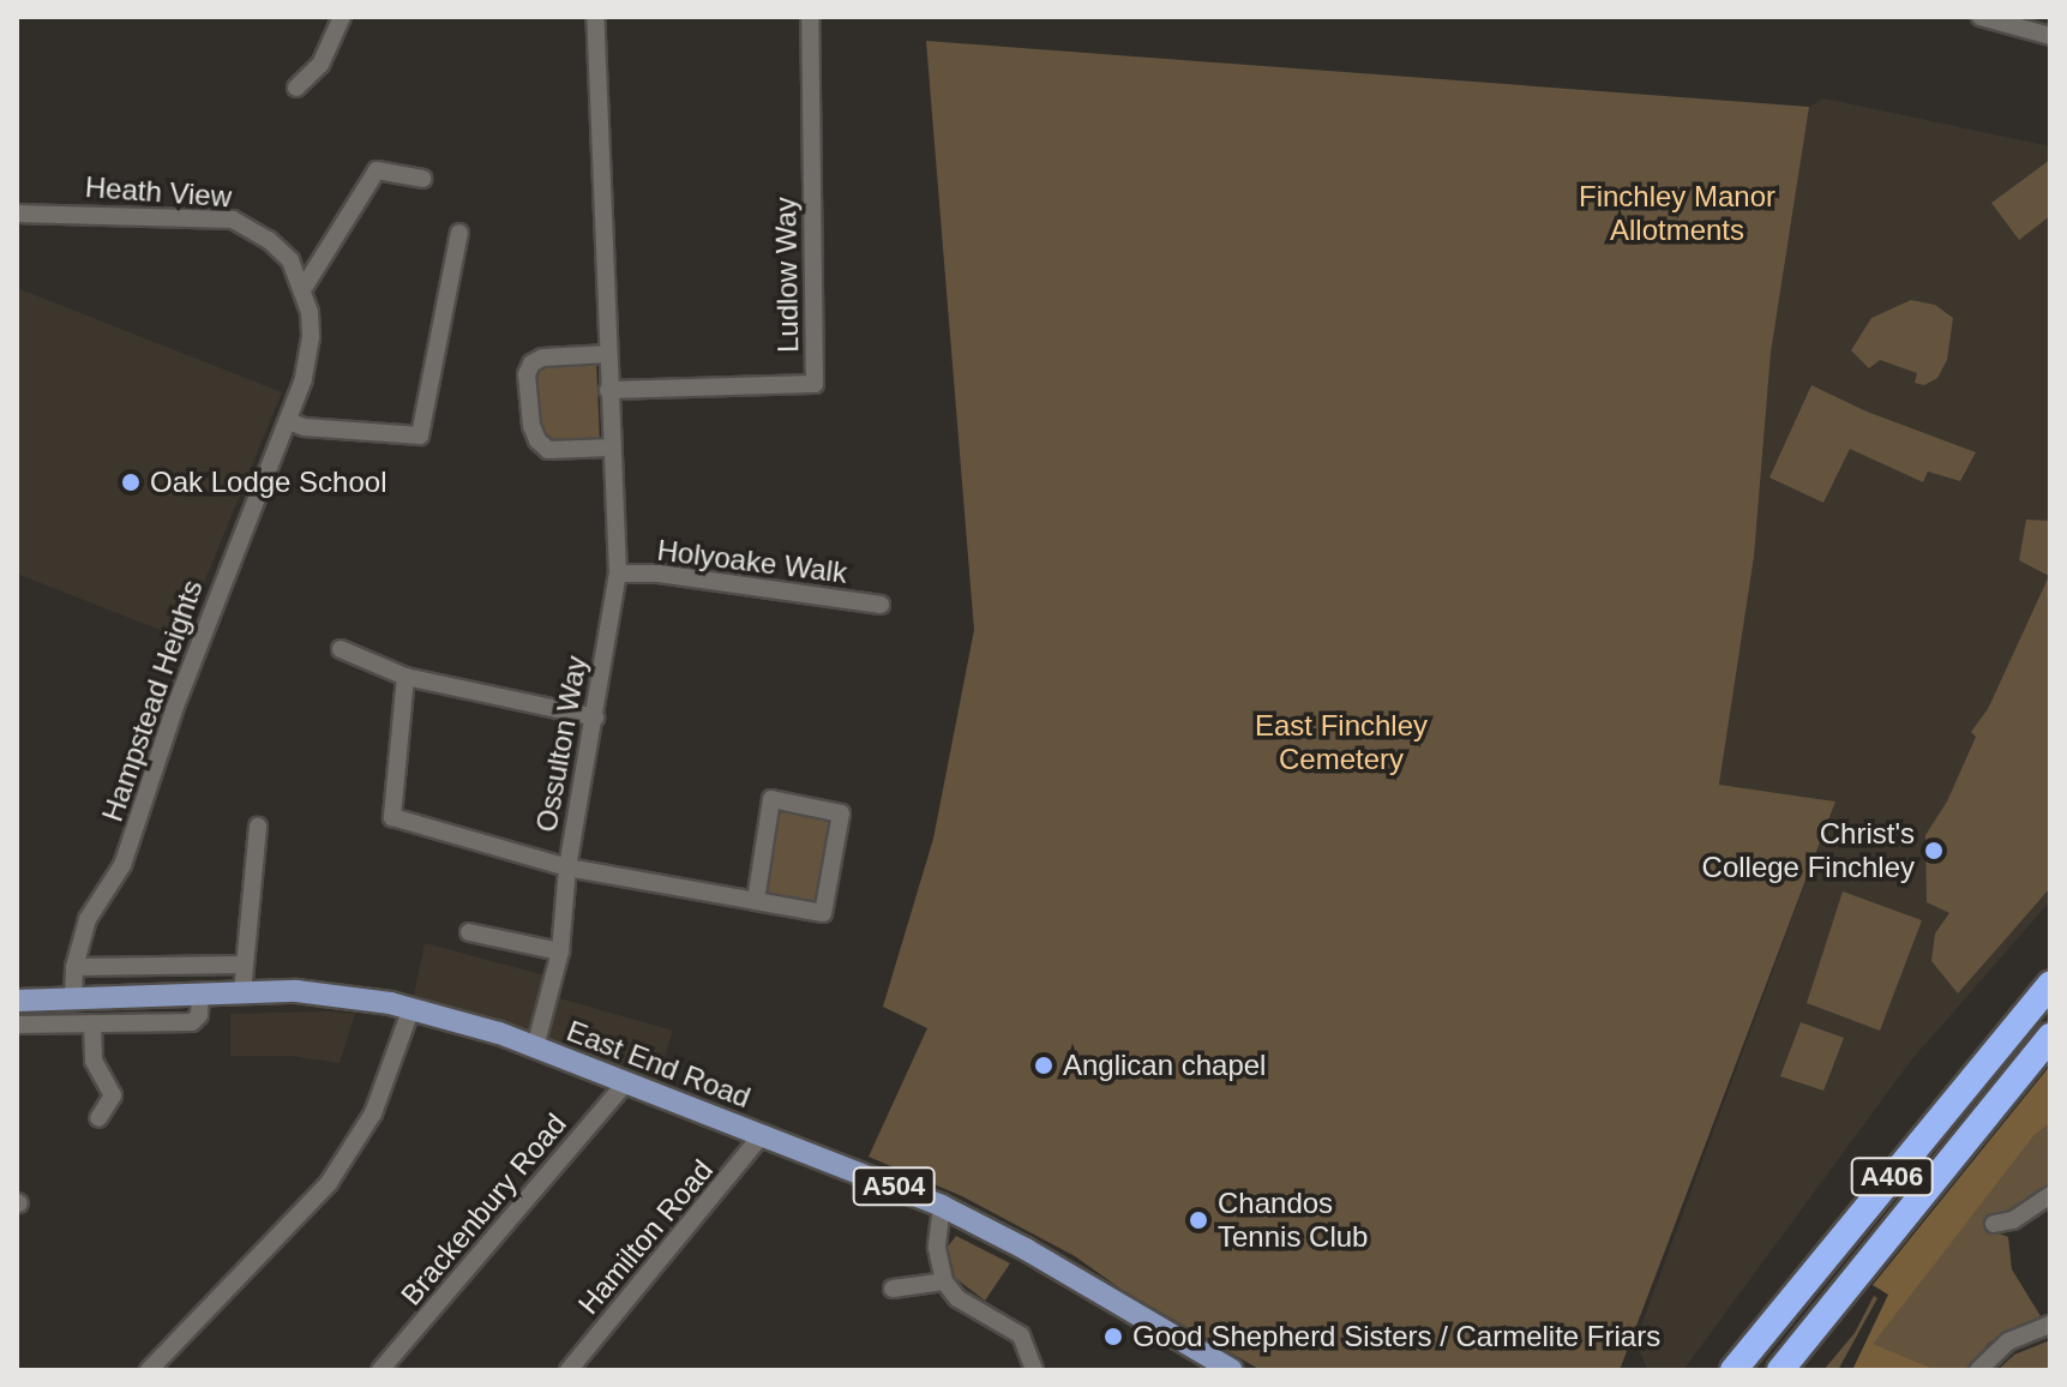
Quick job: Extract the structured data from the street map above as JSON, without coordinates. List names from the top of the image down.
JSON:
{
  "streets": {
    "highway": ["A406"],
    "main road": ["East End Road", "A504"],
    "street": [
      "Heath View",
      "Ludlow Way",
      "Holyoake Walk",
      "Hampstead Heights",
      "Ossulton Way",
      "Brackenbury Road",
      "Hamilton Road"
    ]
  },
  "crossings": [
    ["Heath View", "Hampstead Heights"],
    ["Ludlow Way", "Ossulton Way"],
    ["Holyoake Walk", "Ossulton Way"],
    ["Hampstead Heights", "East End Road"],
    ["Ossulton Way", "East End Road"],
    ["East End Road", "Brackenbury Road"],
    ["East End Road", "Hamilton Road"]
  ],
  "parks": ["Finchley Manor Allotments", "East Finchley Cemetery"],
  "places": [
    "Oak Lodge School",
    "Christ's College Finchley",
    "Anglican chapel",
    "Chandos Tennis Club",
    "Good Shepherd Sisters / Carmelite Friars"
  ]
}
